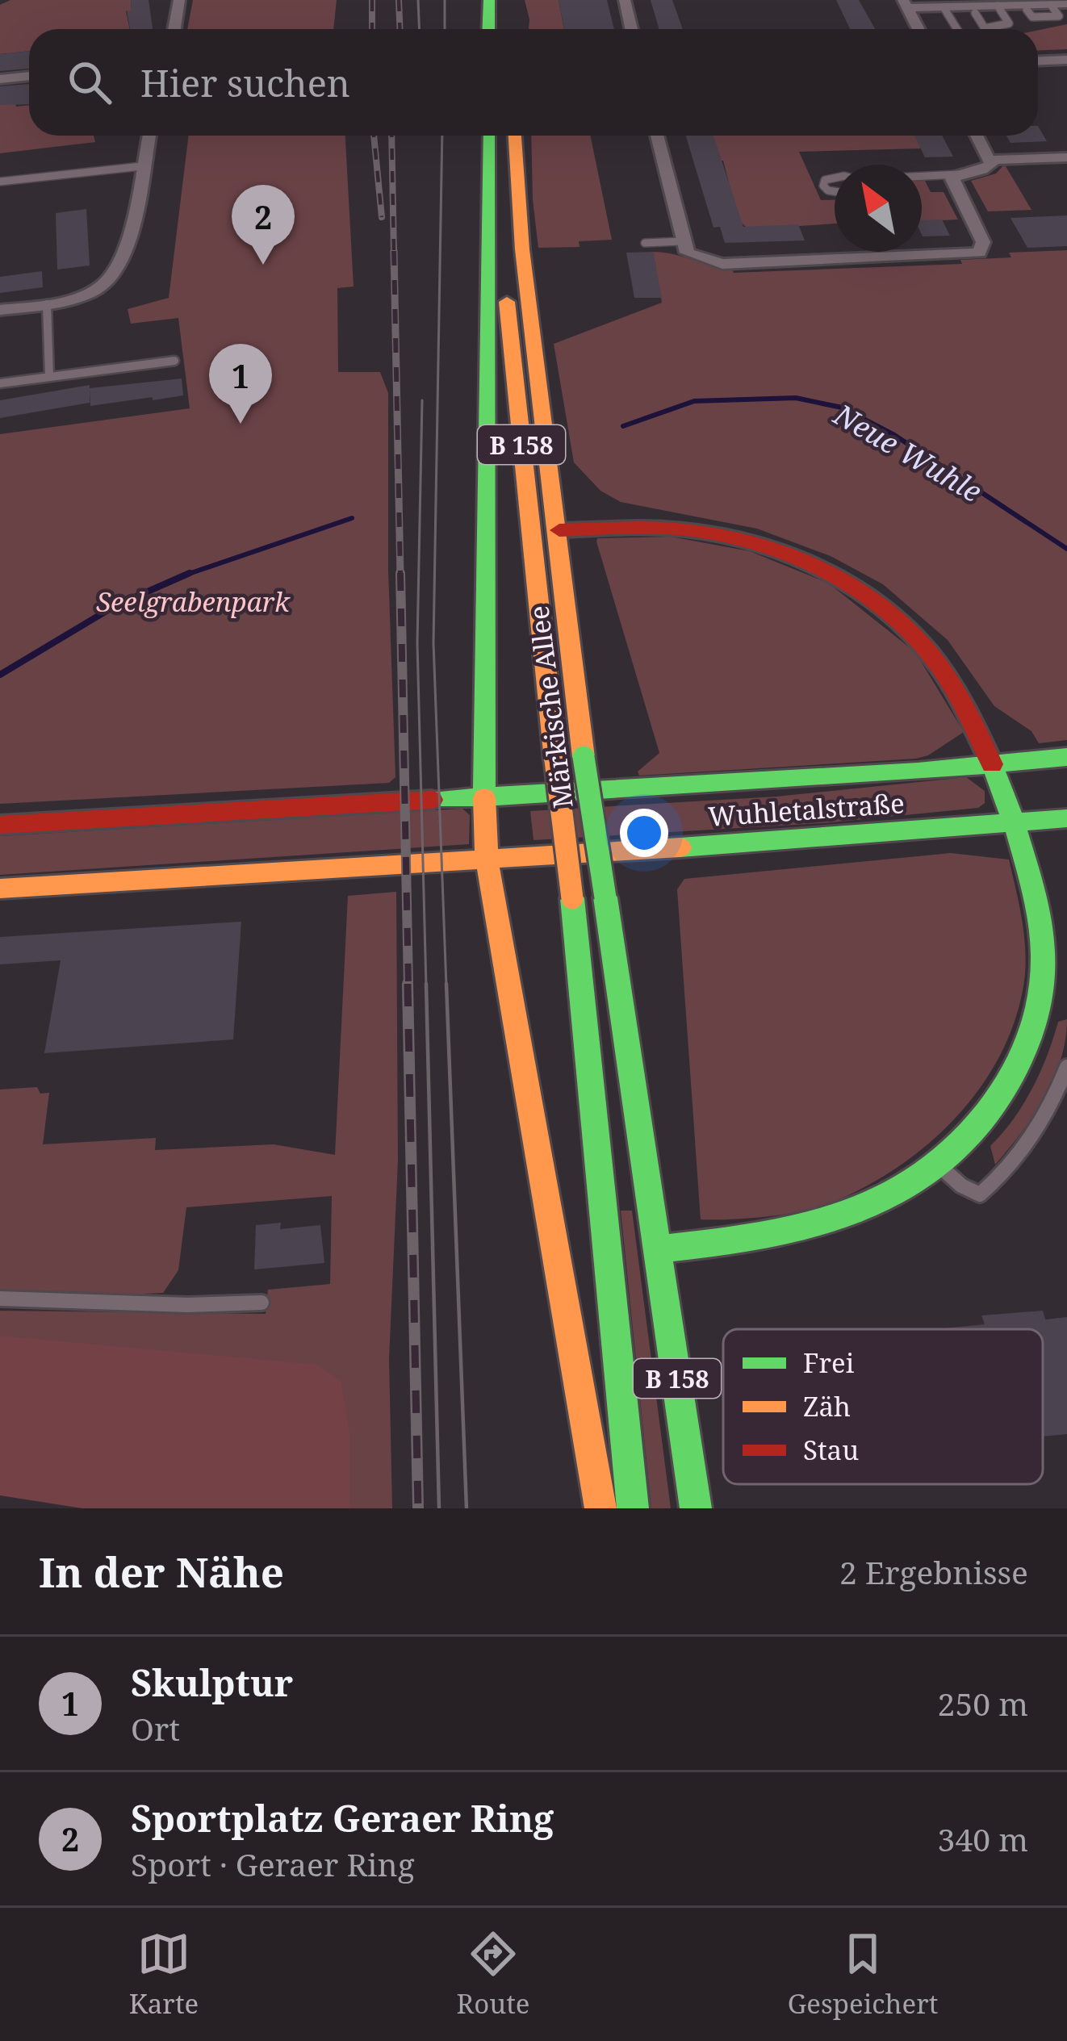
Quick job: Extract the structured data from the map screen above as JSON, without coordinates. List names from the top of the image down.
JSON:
{
  "streets": {
    "main road": ["B 158", "Märkische Allee", "Wuhletalstraße"]
  },
  "water": ["Neue Wuhle"],
  "parks": ["Seelgrabenpark"],
  "legend": ["Frei", "Zäh", "Stau"],
  "north": "top left",
  "page": {
    "search": "Hier suchen",
    "pins": ["2", "1"],
    "heading": ["In der Nähe", "2 Ergebnisse"],
    "list": [
      {
        "mark": "1",
        "name": "Skulptur",
        "note": "Ort",
        "value": "250 m"
      },
      {
        "mark": "2",
        "name": "Sportplatz Geraer Ring",
        "note": "Sport · Geraer Ring",
        "value": "340 m"
      }
    ],
    "nav": ["Karte", "Route", "Gespeichert"]
  }
}
